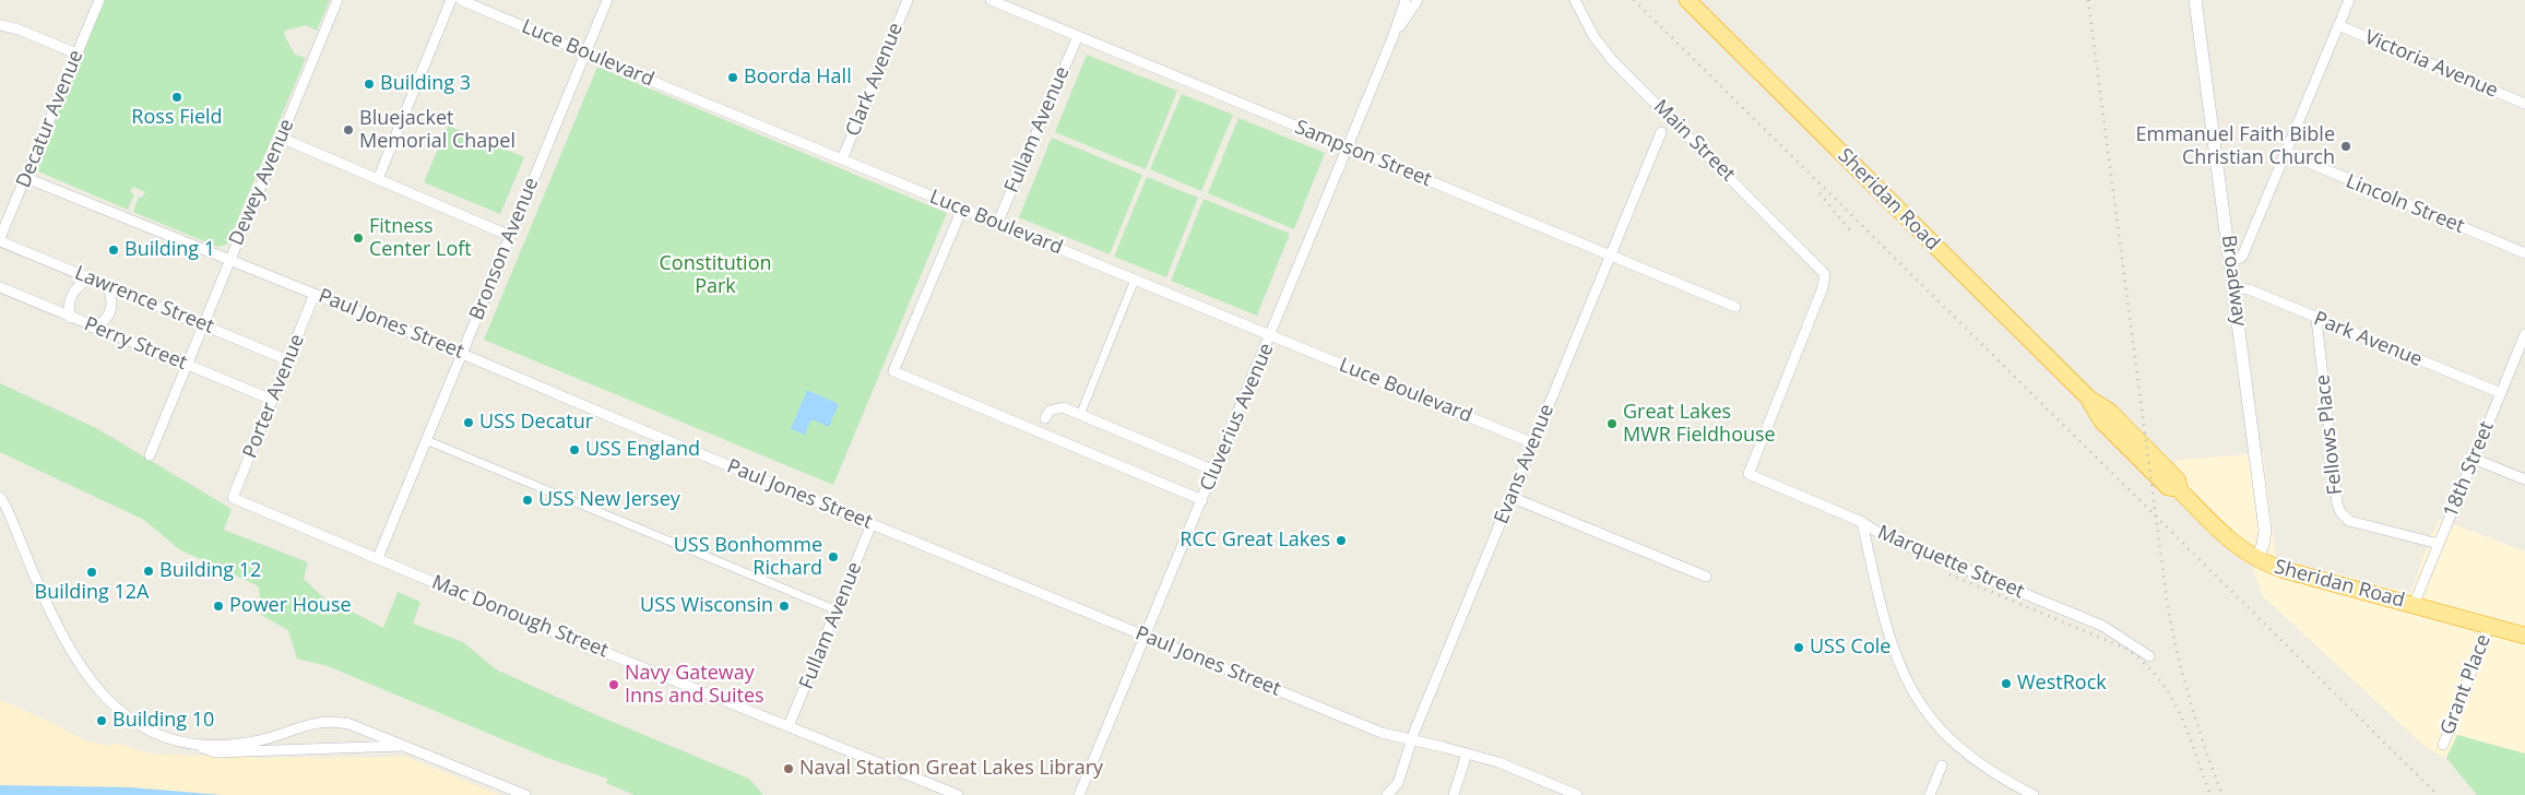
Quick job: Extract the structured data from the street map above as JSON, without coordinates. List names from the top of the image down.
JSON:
{
  "streets": {
    "highway": ["Sheridan Road"],
    "street": [
      "Luce Boulevard",
      "Victoria Avenue",
      "Clark Avenue",
      "Decatur Avenue",
      "Fullam Avenue",
      "Main Street",
      "Sampson Street",
      "Dewey Avenue",
      "Lincoln Street",
      "Bronson Avenue",
      "Broadway",
      "Lawrence Street",
      "Paul Jones Street",
      "Park Avenue",
      "Perry Street",
      "Porter Avenue",
      "Cluverius Avenue",
      "Fellows Place",
      "Evans Avenue",
      "18th Street",
      "Marquette Street",
      "Mac Donough Street",
      "Grant Place"
    ]
  },
  "crossings": [
    ["Luce Boulevard", "Clark Avenue"],
    ["Luce Boulevard", "Fullam Avenue"],
    ["Luce Boulevard", "Bronson Avenue"],
    ["Luce Boulevard", "Cluverius Avenue"],
    ["Luce Boulevard", "Evans Avenue"],
    ["Decatur Avenue", "Lawrence Street"],
    ["Decatur Avenue", "Paul Jones Street"],
    ["Fullam Avenue", "Sampson Street"],
    ["Fullam Avenue", "Paul Jones Street"],
    ["Fullam Avenue", "Mac Donough Street"],
    ["Main Street", "Marquette Street"],
    ["Sampson Street", "Cluverius Avenue"],
    ["Sampson Street", "Evans Avenue"],
    ["Dewey Avenue", "Lawrence Street"],
    ["Dewey Avenue", "Paul Jones Street"],
    ["Dewey Avenue", "Perry Street"],
    ["Sheridan Road", "Broadway"],
    ["Sheridan Road", "18th Street"],
    ["Sheridan Road", "Grant Place"],
    ["Bronson Avenue", "Paul Jones Street"],
    ["Bronson Avenue", "Mac Donough Street"],
    ["Broadway", "Park Avenue"],
    ["Lawrence Street", "Perry Street"],
    ["Lawrence Street", "Porter Avenue"],
    ["Paul Jones Street", "Porter Avenue"],
    ["Paul Jones Street", "Cluverius Avenue"],
    ["Paul Jones Street", "Evans Avenue"],
    ["Park Avenue", "Fellows Place"],
    ["Park Avenue", "18th Street"],
    ["Perry Street", "Porter Avenue"],
    ["Porter Avenue", "Mac Donough Street"],
    ["Fellows Place", "18th Street"]
  ],
  "parks": ["Constitution Park"],
  "places": [
    "Boorda Hall",
    "Building 3",
    "Ross Field",
    "Bluejacket Memorial Chapel",
    "Emmanuel Faith Bible Christian Church",
    "Fitness Center Loft",
    "Building 1",
    "USS Decatur",
    "Great Lakes MWR Fieldhouse",
    "USS England",
    "USS New Jersey",
    "RCC Great Lakes",
    "USS Bonhomme Richard",
    "Building 12",
    "Building 12A",
    "Power House",
    "USS Wisconsin",
    "USS Cole",
    "WestRock",
    "Navy Gateway Inns and Suites",
    "Building 10",
    "Naval Station Great Lakes Library"
  ]
}
